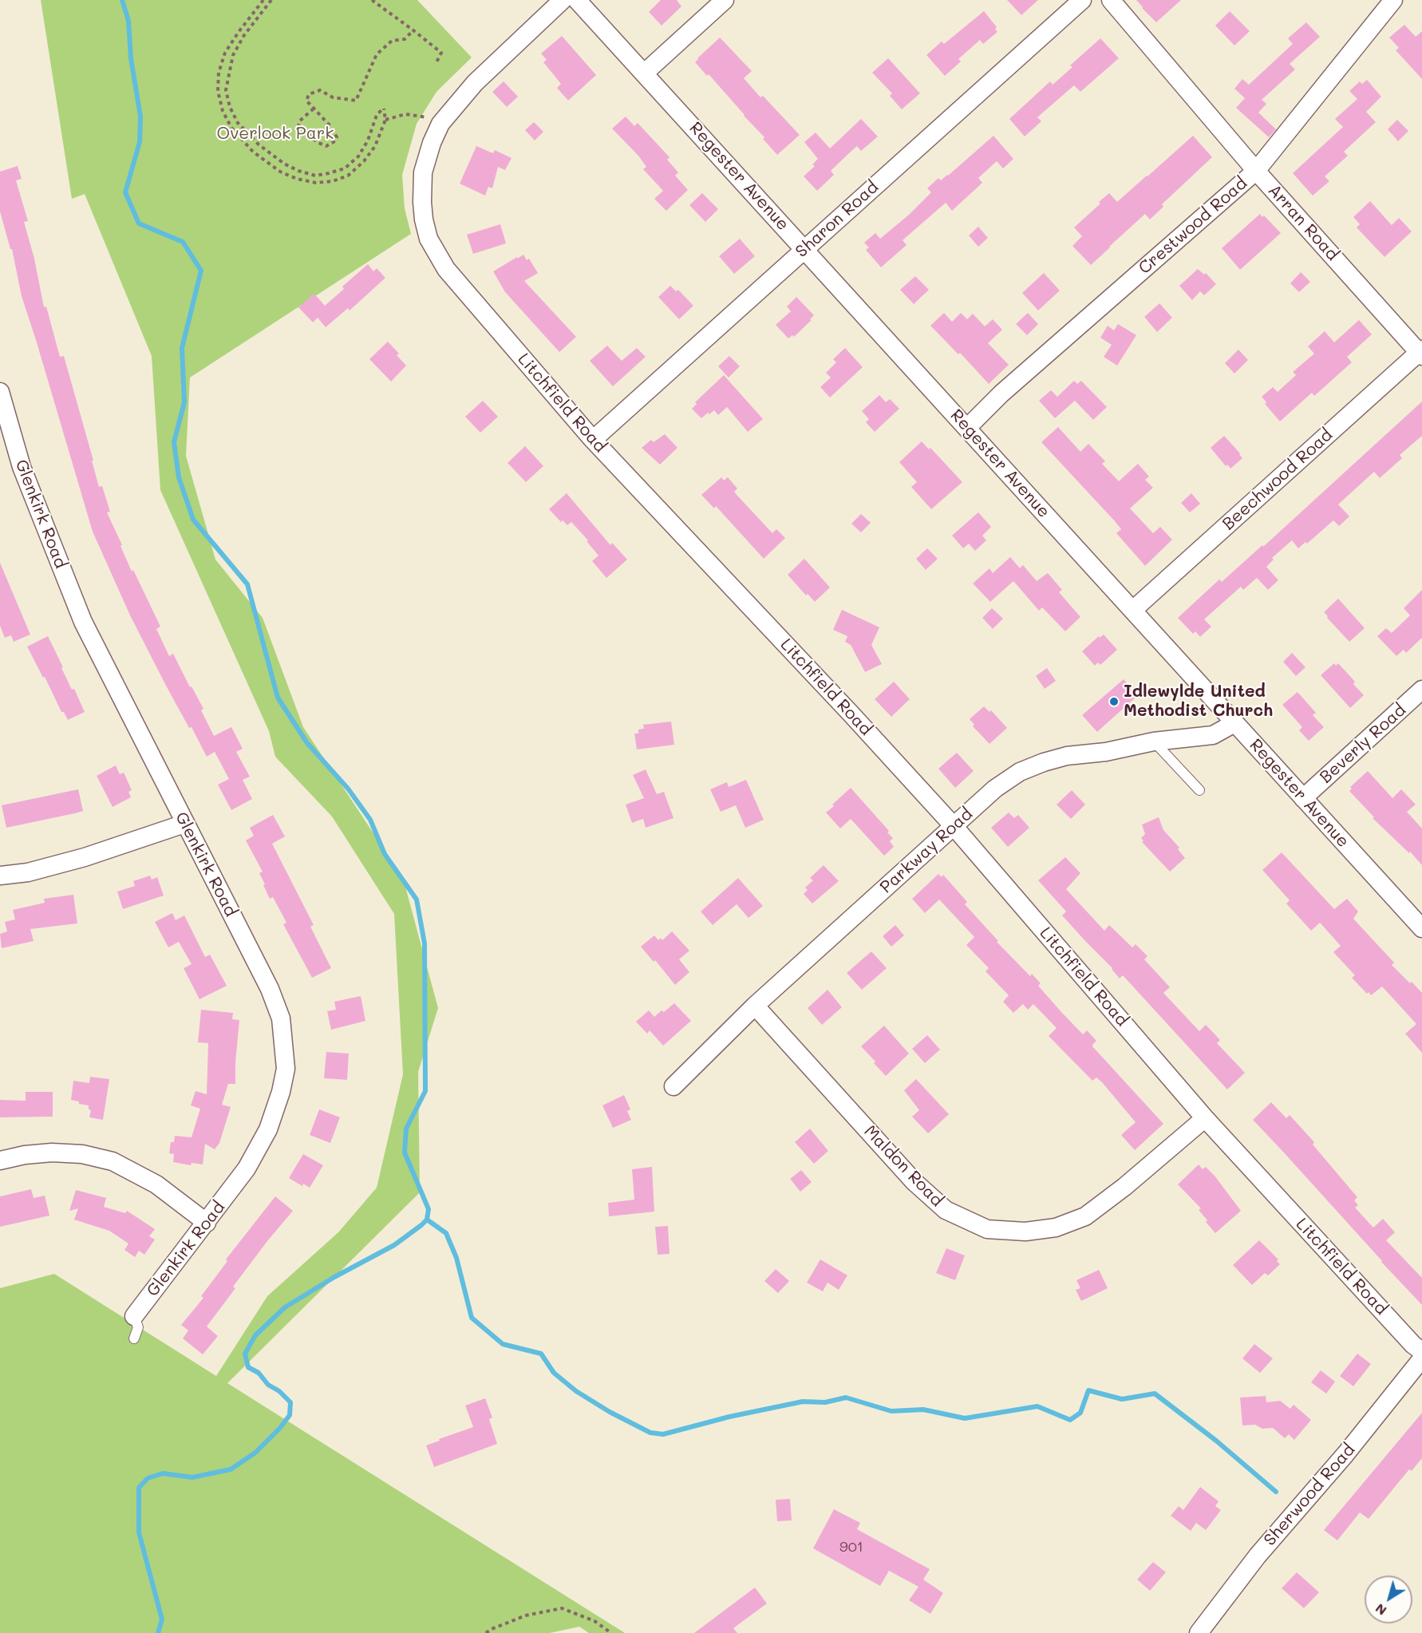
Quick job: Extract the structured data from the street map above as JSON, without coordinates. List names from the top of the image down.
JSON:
{
  "streets": {
    "street": [
      "Regester Avenue",
      "Sharon Road",
      "Arran Road",
      "Crestwood Road",
      "Litchfield Road",
      "Beechwood Road",
      "Glenkirk Road",
      "Beverly Road",
      "Parkway Road",
      "Maldon Road",
      "Sherwood Road"
    ]
  },
  "crossings": [
    ["Regester Avenue", "Sharon Road"],
    ["Regester Avenue", "Crestwood Road"],
    ["Regester Avenue", "Beechwood Road"],
    ["Regester Avenue", "Beverly Road"],
    ["Regester Avenue", "Parkway Road"],
    ["Sharon Road", "Litchfield Road"],
    ["Arran Road", "Crestwood Road"],
    ["Arran Road", "Beechwood Road"],
    ["Litchfield Road", "Parkway Road"],
    ["Litchfield Road", "Maldon Road"],
    ["Parkway Road", "Maldon Road"]
  ],
  "parks": ["Overlook Park"],
  "places": ["Idlewylde United Methodist Church"],
  "house_numbers": ["901"],
  "north": "bottom left"
}
